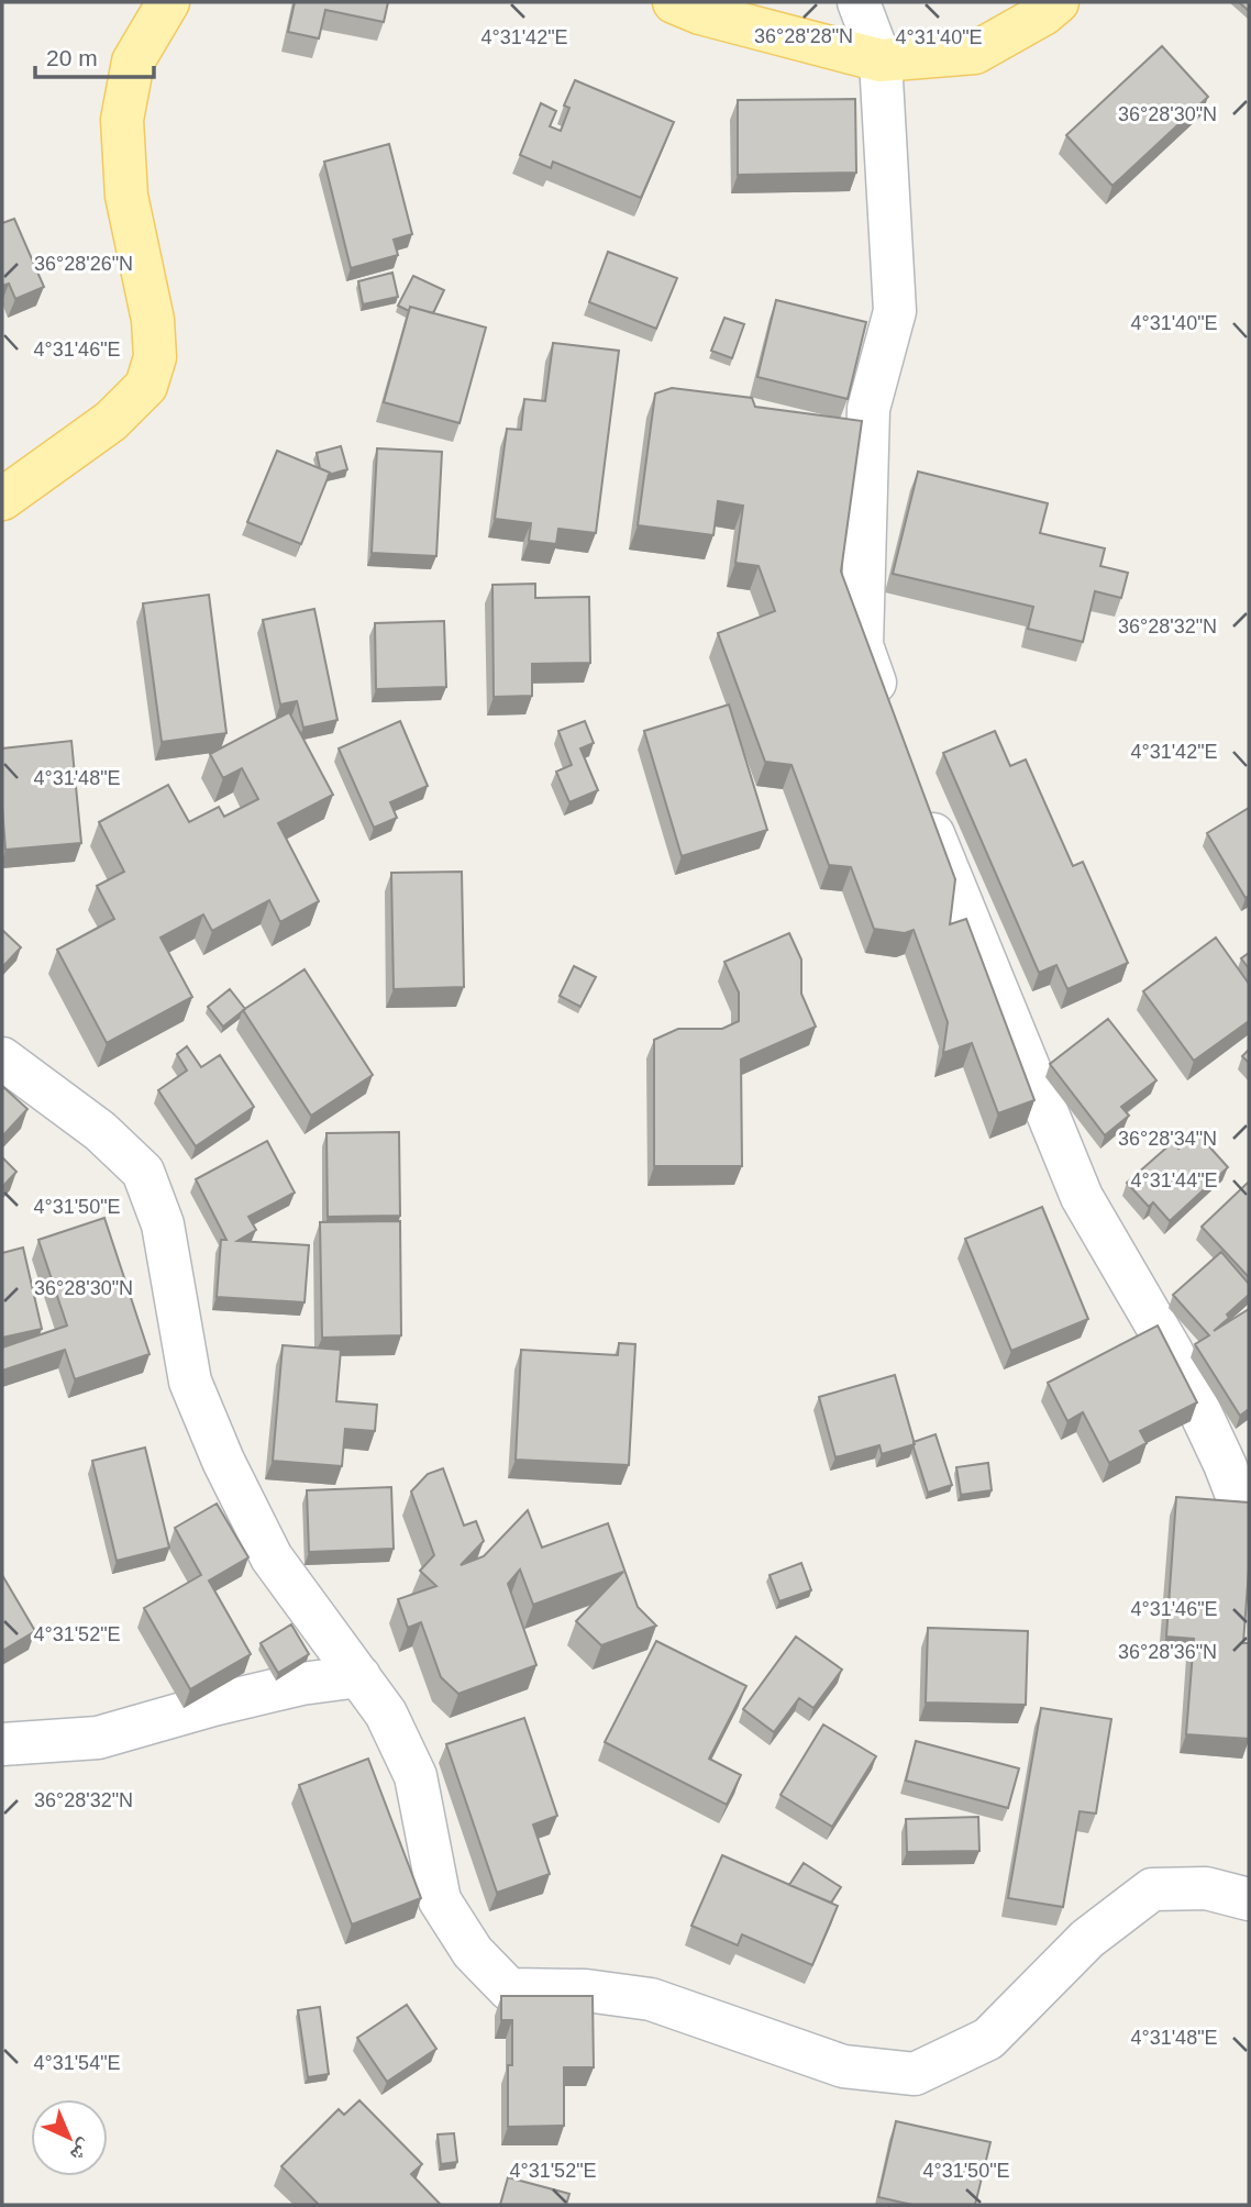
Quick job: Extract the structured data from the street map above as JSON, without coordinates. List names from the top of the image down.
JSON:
{
  "scale_bar": "20 m",
  "north": "bottom right",
  "coordinates": [
    "36°28'28\"N",
    "4°31'42\"E",
    "4°31'40\"E",
    "36°28'30\"N",
    "36°28'26\"N",
    "4°31'46\"E",
    "36°28'32\"N",
    "4°31'48\"E",
    "36°28'34\"N",
    "4°31'44\"E",
    "4°31'50\"E",
    "4°31'52\"E",
    "36°28'36\"N",
    "4°31'54\"E"
  ]
}
